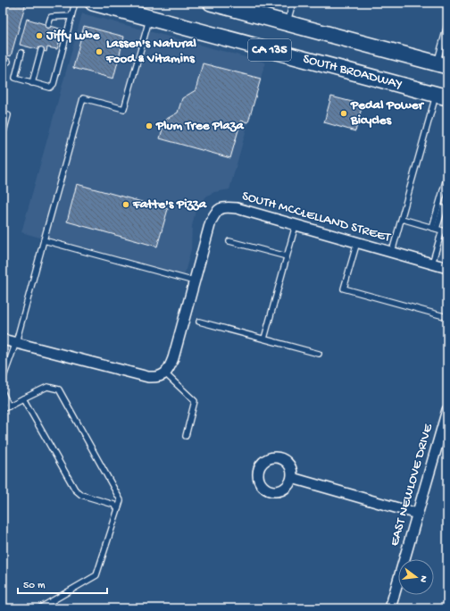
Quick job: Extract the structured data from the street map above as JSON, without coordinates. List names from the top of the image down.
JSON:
{
  "streets": {
    "main road": ["CA 135", "SOUTH BROADWAY"],
    "street": ["SOUTH MCCLELLAND STREET", "EAST NEWLOVE DRIVE"]
  },
  "places": [
    "Jiffy Lube",
    "Lassen's Natural Food & Vitamins",
    "Pedal Power Bicycles",
    "Plum Tree Plaza",
    "Fatte's Pizza"
  ],
  "scale_bar": "50 m",
  "north": "right"
}
